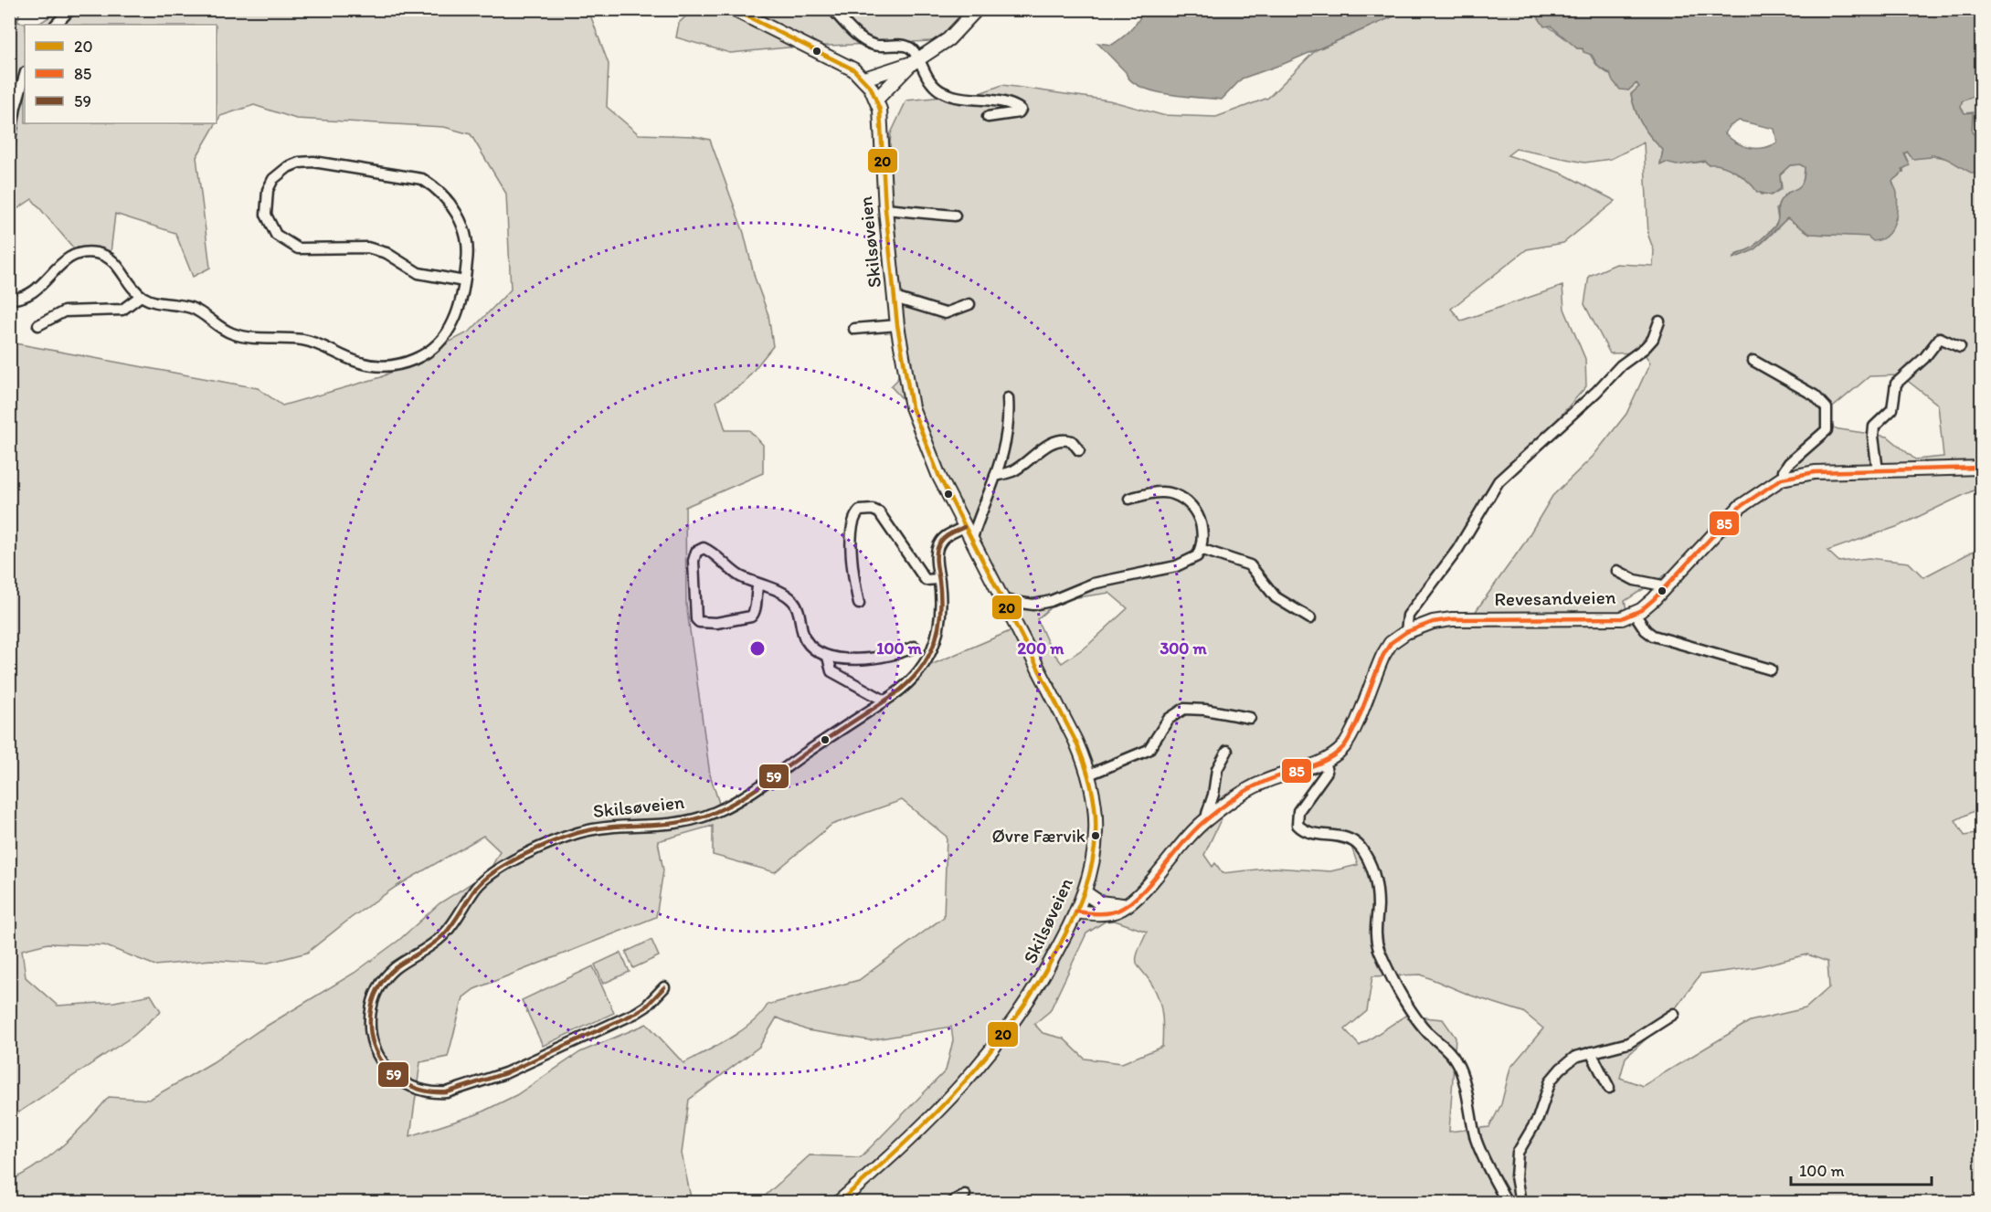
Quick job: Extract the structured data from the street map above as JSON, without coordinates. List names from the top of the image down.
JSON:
{
  "streets": {
    "main road": ["Skilsøveien", "Revesandveien"]
  },
  "crossings": [
    ["Skilsøveien", "Revesandveien"]
  ],
  "places": ["Øvre Færvik"],
  "lines": ["transit line 20", "transit line 85", "transit line 59"],
  "legend": ["20", "85", "59"],
  "scale_bar": "100 m",
  "rings": ["100 m", "200 m", "300 m"]
}
